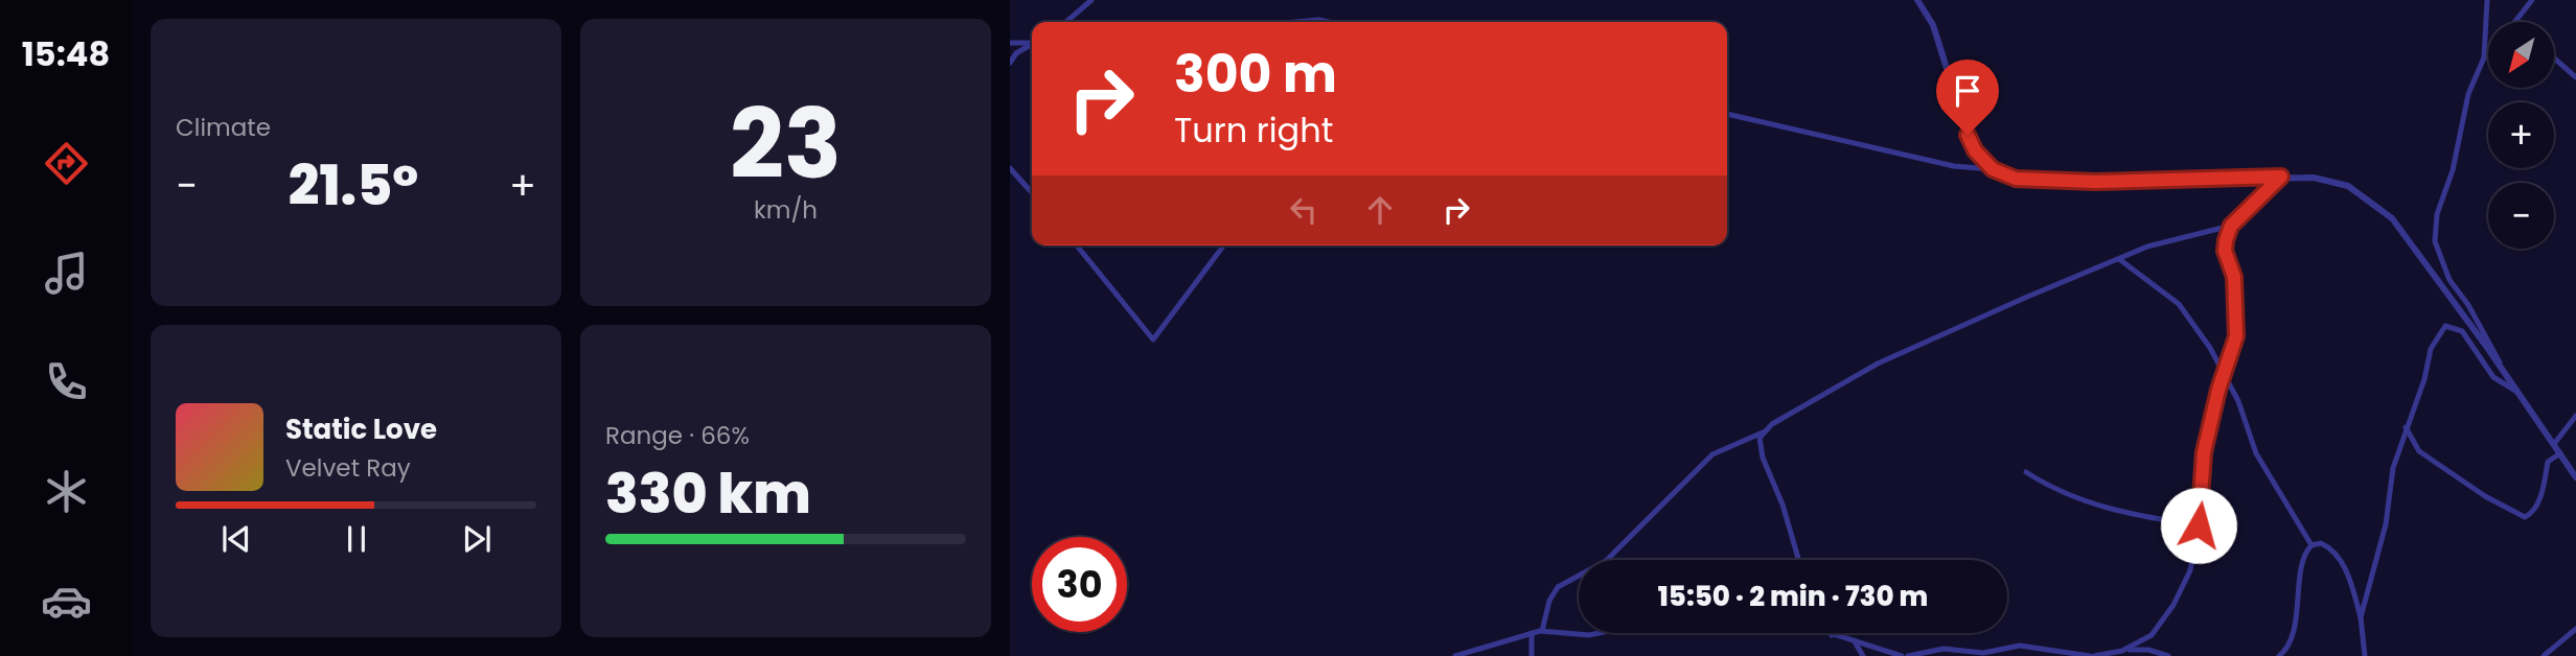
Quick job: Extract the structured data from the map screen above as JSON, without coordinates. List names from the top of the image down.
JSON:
{
  "north": "bottom left",
  "page": {
    "tabs": "15:48",
    "tile": [
      "Climate",
      ["23", "km/h"],
      ["Range · 66%", "330 km"]
    ],
    "map_buttons": ["+", "−"],
    "turn": ["300 m", "Turn right"],
    "heat": ["−", "21.5°", "+"],
    "song": ["Static Love", "Velvet Ray"],
    "limit": "30",
    "trip": "15:50 · 2 min · 730 m"
  }
}
